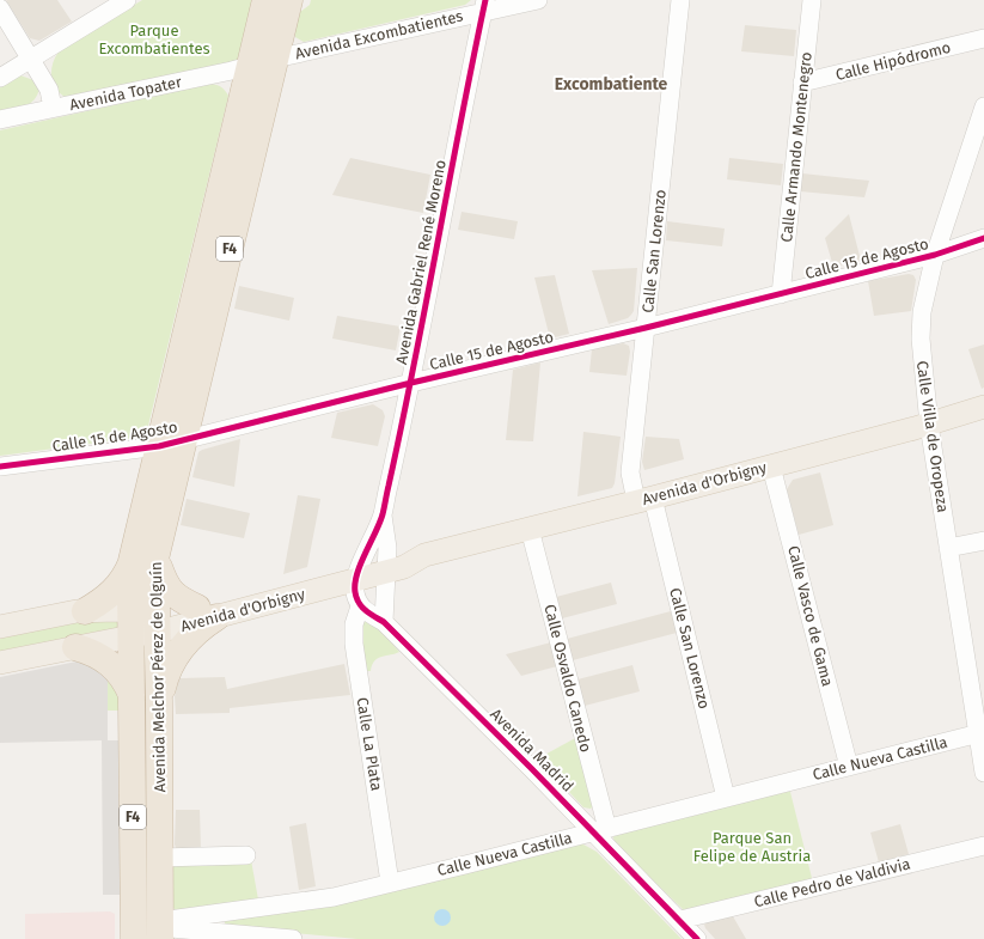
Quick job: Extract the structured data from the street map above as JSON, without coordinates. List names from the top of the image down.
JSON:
{
  "streets": {
    "highway": ["F4", "Avenida Melchor Pérez de Olguín"],
    "main road": ["Avenida d'Orbigny"],
    "street": [
      "Avenida Excombatientes",
      "Calle Hipódromo",
      "Avenida Topater",
      "Calle Armando Montenegro",
      "Calle San Lorenzo",
      "Calle 15 de Agosto",
      "Avenida Gabriel René Moreno",
      "Calle Villa de Oropeza",
      "Calle Vasco de Gama",
      "Calle Osvaldo Canedo",
      "Calle La Plata",
      "Avenida Madrid",
      "Calle Nueva Castilla",
      "Calle Pedro de Valdivia"
    ]
  },
  "crossings": [
    ["Avenida Excombatientes", "Avenida Topater"],
    ["Avenida Excombatientes", "Avenida Gabriel René Moreno"],
    ["Avenida Excombatientes", "Avenida Melchor Pérez de Olguín"],
    ["Calle Hipódromo", "Calle Armando Montenegro"],
    ["Avenida Topater", "Avenida Melchor Pérez de Olguín"],
    ["Calle Armando Montenegro", "Calle 15 de Agosto"],
    ["Calle San Lorenzo", "Calle 15 de Agosto"],
    ["Calle San Lorenzo", "Avenida d'Orbigny"],
    ["Calle San Lorenzo", "Calle Nueva Castilla"],
    ["Calle 15 de Agosto", "Avenida Gabriel René Moreno"],
    ["Calle 15 de Agosto", "Calle Villa de Oropeza"],
    ["Calle 15 de Agosto", "Avenida Melchor Pérez de Olguín"],
    ["Avenida Gabriel René Moreno", "Avenida d'Orbigny"],
    ["Calle Villa de Oropeza", "Avenida d'Orbigny"],
    ["Calle Villa de Oropeza", "Calle Nueva Castilla"],
    ["Avenida d'Orbigny", "Calle Vasco de Gama"],
    ["Avenida d'Orbigny", "Avenida Melchor Pérez de Olguín"],
    ["Avenida d'Orbigny", "Calle Osvaldo Canedo"],
    ["Calle Vasco de Gama", "Calle Nueva Castilla"],
    ["Avenida Melchor Pérez de Olguín", "Calle Nueva Castilla"],
    ["Calle Osvaldo Canedo", "Avenida Madrid"],
    ["Calle Osvaldo Canedo", "Calle Nueva Castilla"],
    ["Calle La Plata", "Avenida Madrid"],
    ["Calle La Plata", "Calle Nueva Castilla"],
    ["Avenida Madrid", "Calle Nueva Castilla"],
    ["Avenida Madrid", "Calle Pedro de Valdivia"]
  ],
  "districts": ["Excombatiente"],
  "parks": ["Parque Excombatientes", "Parque San Felipe de Austria"]
}
